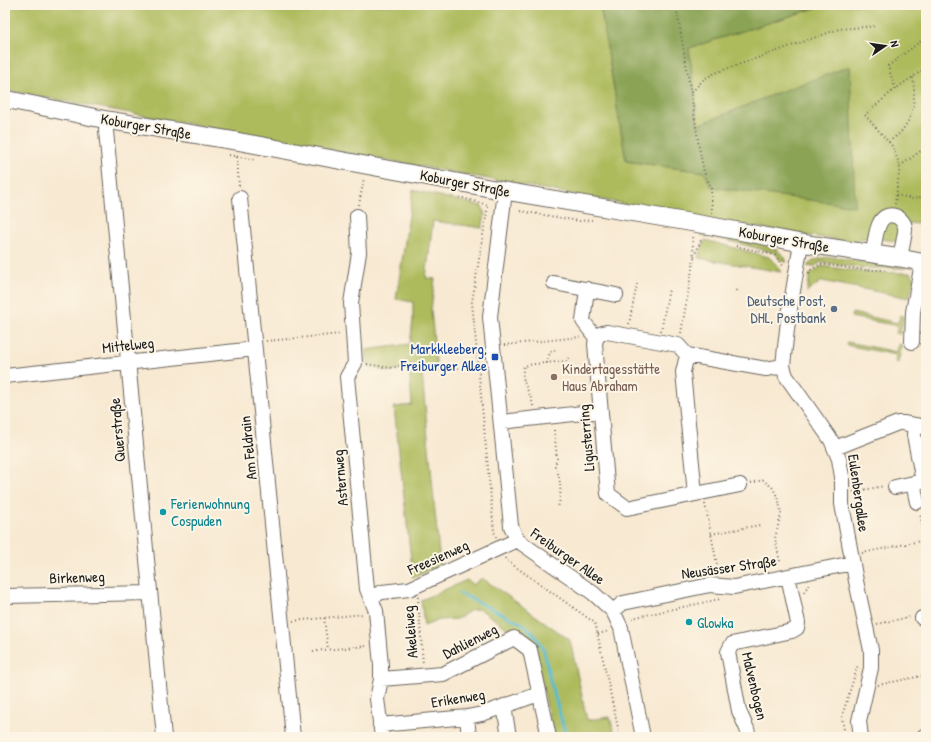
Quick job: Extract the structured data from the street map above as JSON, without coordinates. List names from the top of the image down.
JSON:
{
  "streets": {
    "main road": ["Koburger Straße"],
    "street": [
      "Mittelweg",
      "Querstraße",
      "Ligusterring",
      "Am Feldrain",
      "Asternweg",
      "Eulenbergallee",
      "Freiburger Allee",
      "Freesienweg",
      "Neusässer Straße",
      "Birkenweg",
      "Dahlienweg",
      "Malvenbogen",
      "Erikenweg"
    ],
    "path": ["Akeleiweg"]
  },
  "crossings": [
    ["Koburger Straße", "Querstraße"],
    ["Koburger Straße", "Freiburger Allee"],
    ["Mittelweg", "Querstraße"],
    ["Mittelweg", "Am Feldrain"],
    ["Querstraße", "Birkenweg"],
    ["Asternweg", "Freesienweg"],
    ["Asternweg", "Dahlienweg"],
    ["Asternweg", "Erikenweg"],
    ["Eulenbergallee", "Neusässer Straße"],
    ["Freiburger Allee", "Freesienweg"],
    ["Freiburger Allee", "Neusässer Straße"],
    ["Freesienweg", "Akeleiweg"],
    ["Neusässer Straße", "Malvenbogen"],
    ["Akeleiweg", "Dahlienweg"],
    ["Dahlienweg", "Erikenweg"]
  ],
  "places": {
    "other": [
      "Deutsche Post, DHL, Postbank",
      "Kindertagesstätte Haus Abraham",
      "Ferienwohnung Cospuden",
      "Glowka"
    ],
    "transit": ["Markkleeberg, Freiburger Allee"]
  },
  "north": "right"
}
